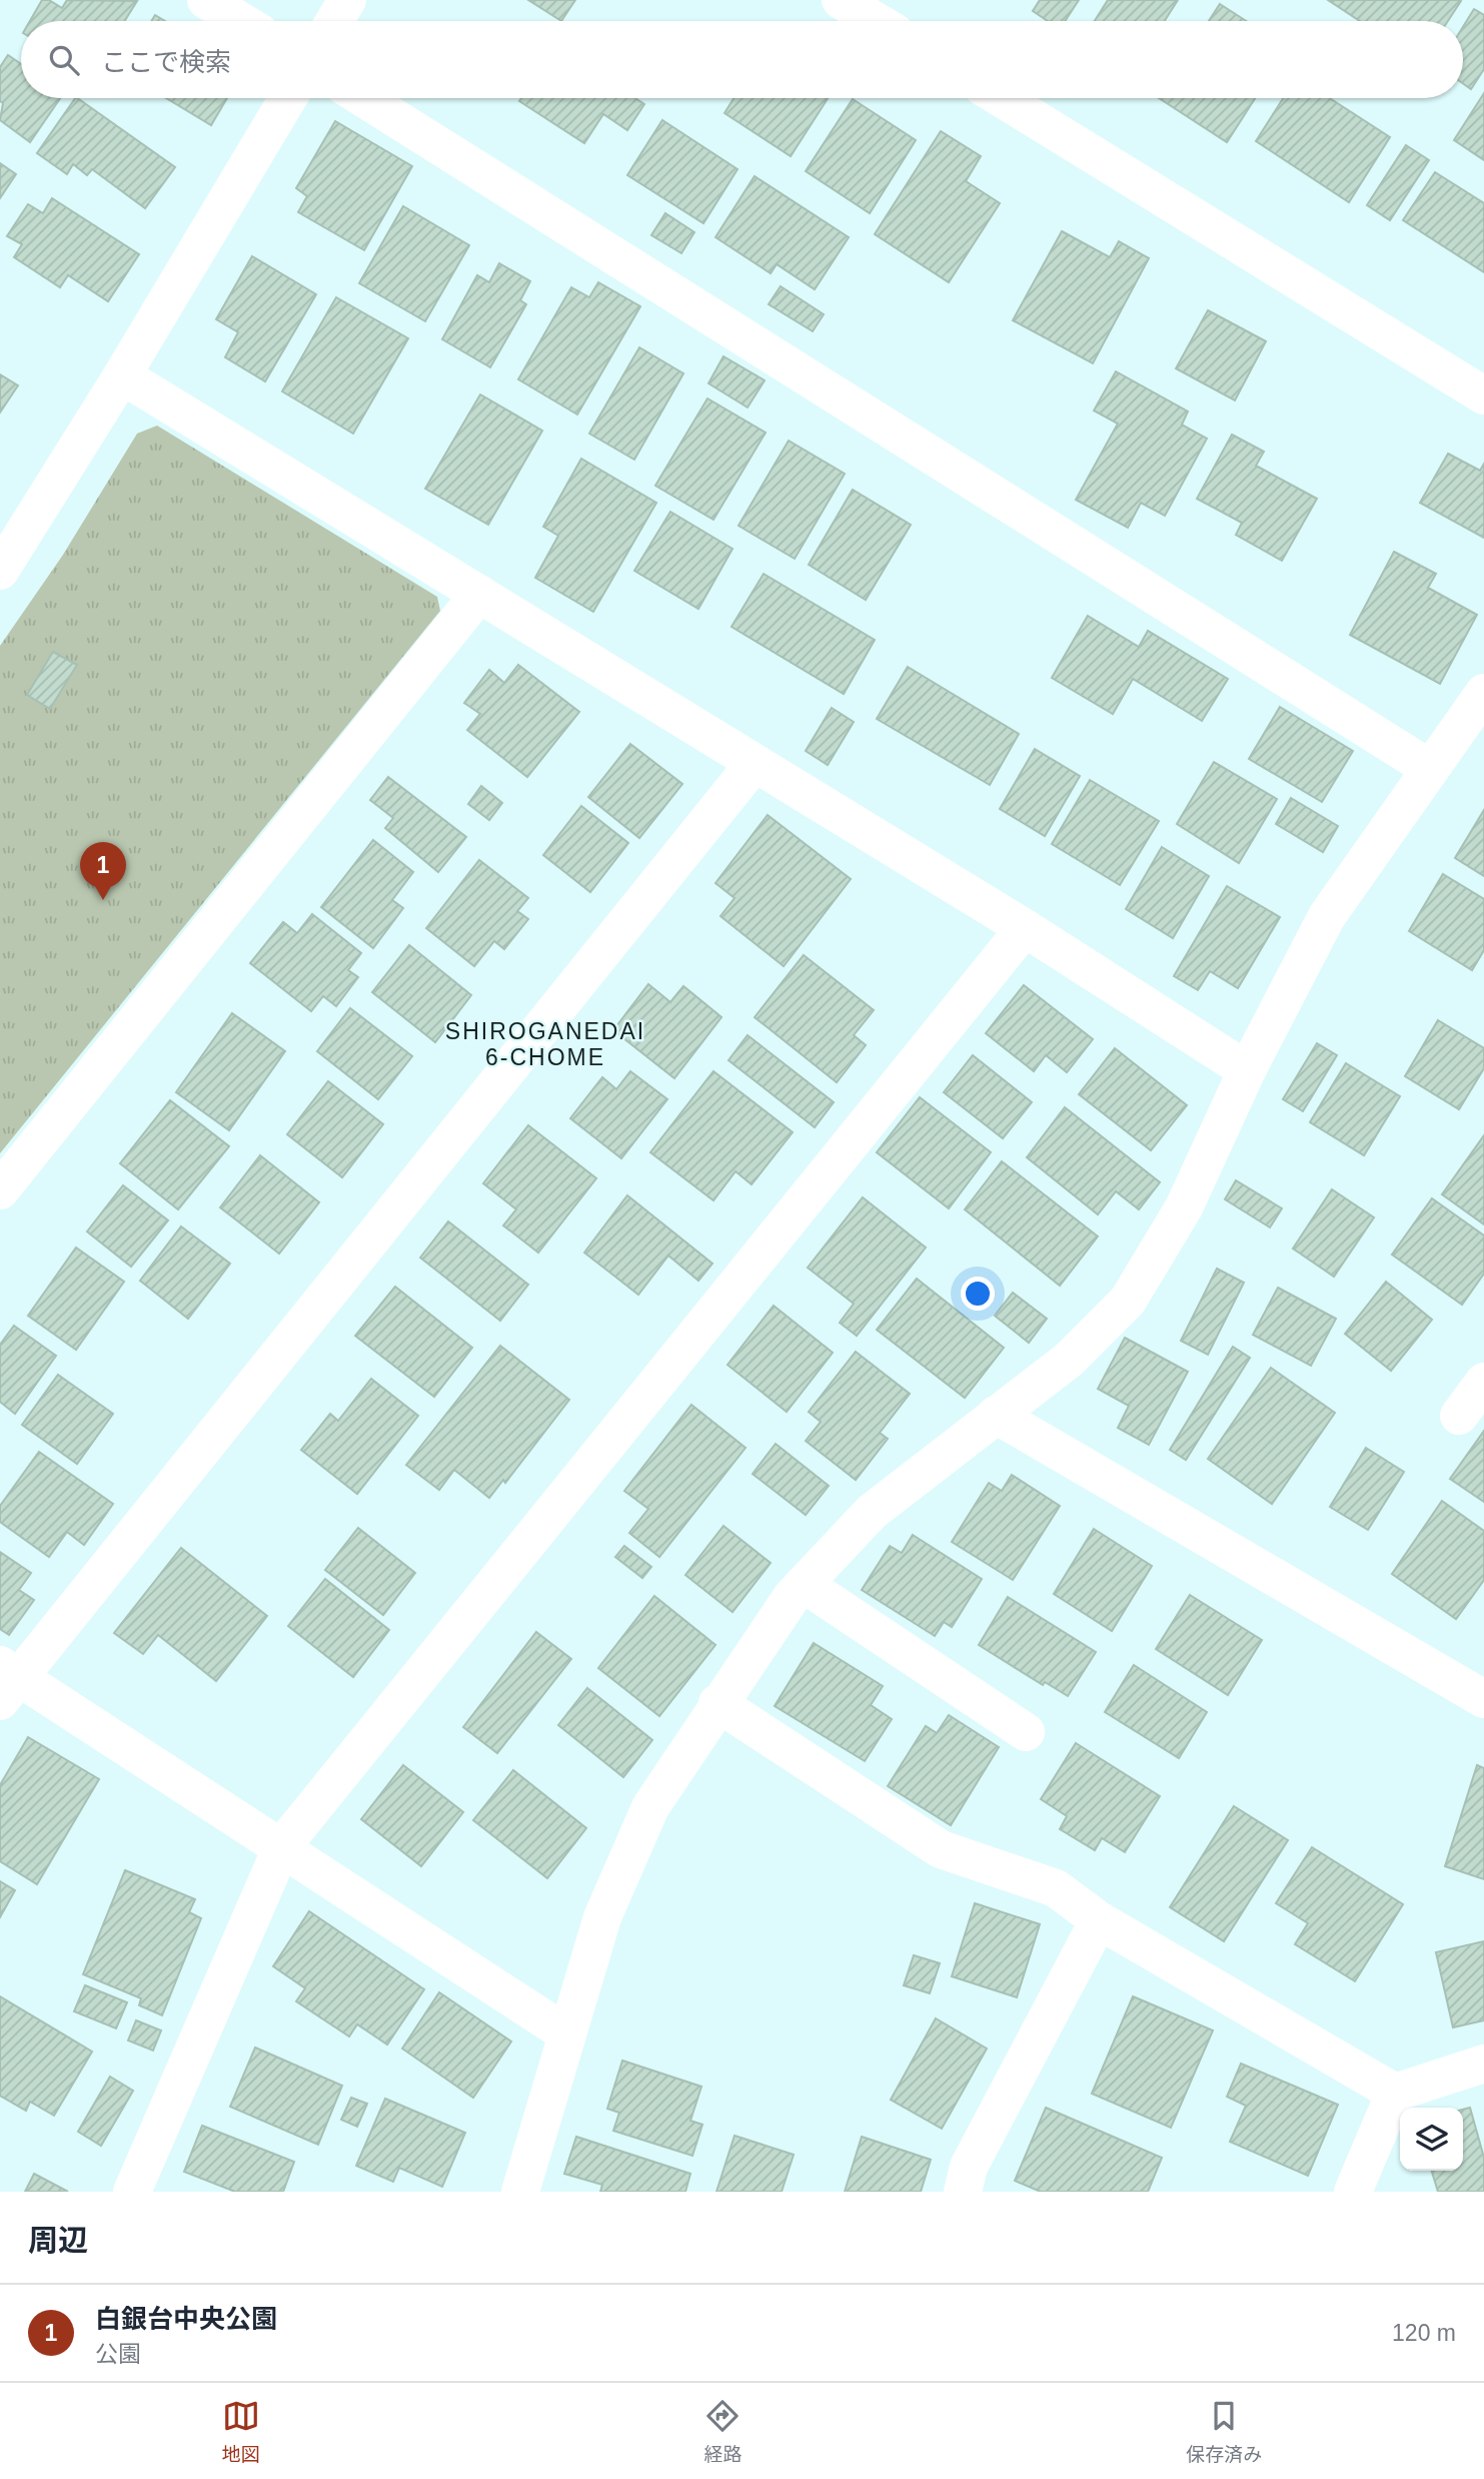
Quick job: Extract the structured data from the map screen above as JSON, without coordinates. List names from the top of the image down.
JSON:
{
  "districts": ["SHIROGANEDAI 6-CHOME"],
  "page": {
    "search": "ここで検索",
    "pins": "1",
    "heading": "周辺",
    "list": [
      {
        "mark": "1",
        "name": "白銀台中央公園",
        "note": "公園",
        "value": "120 m"
      }
    ],
    "nav": ["地図", "経路", "保存済み"]
  }
}
